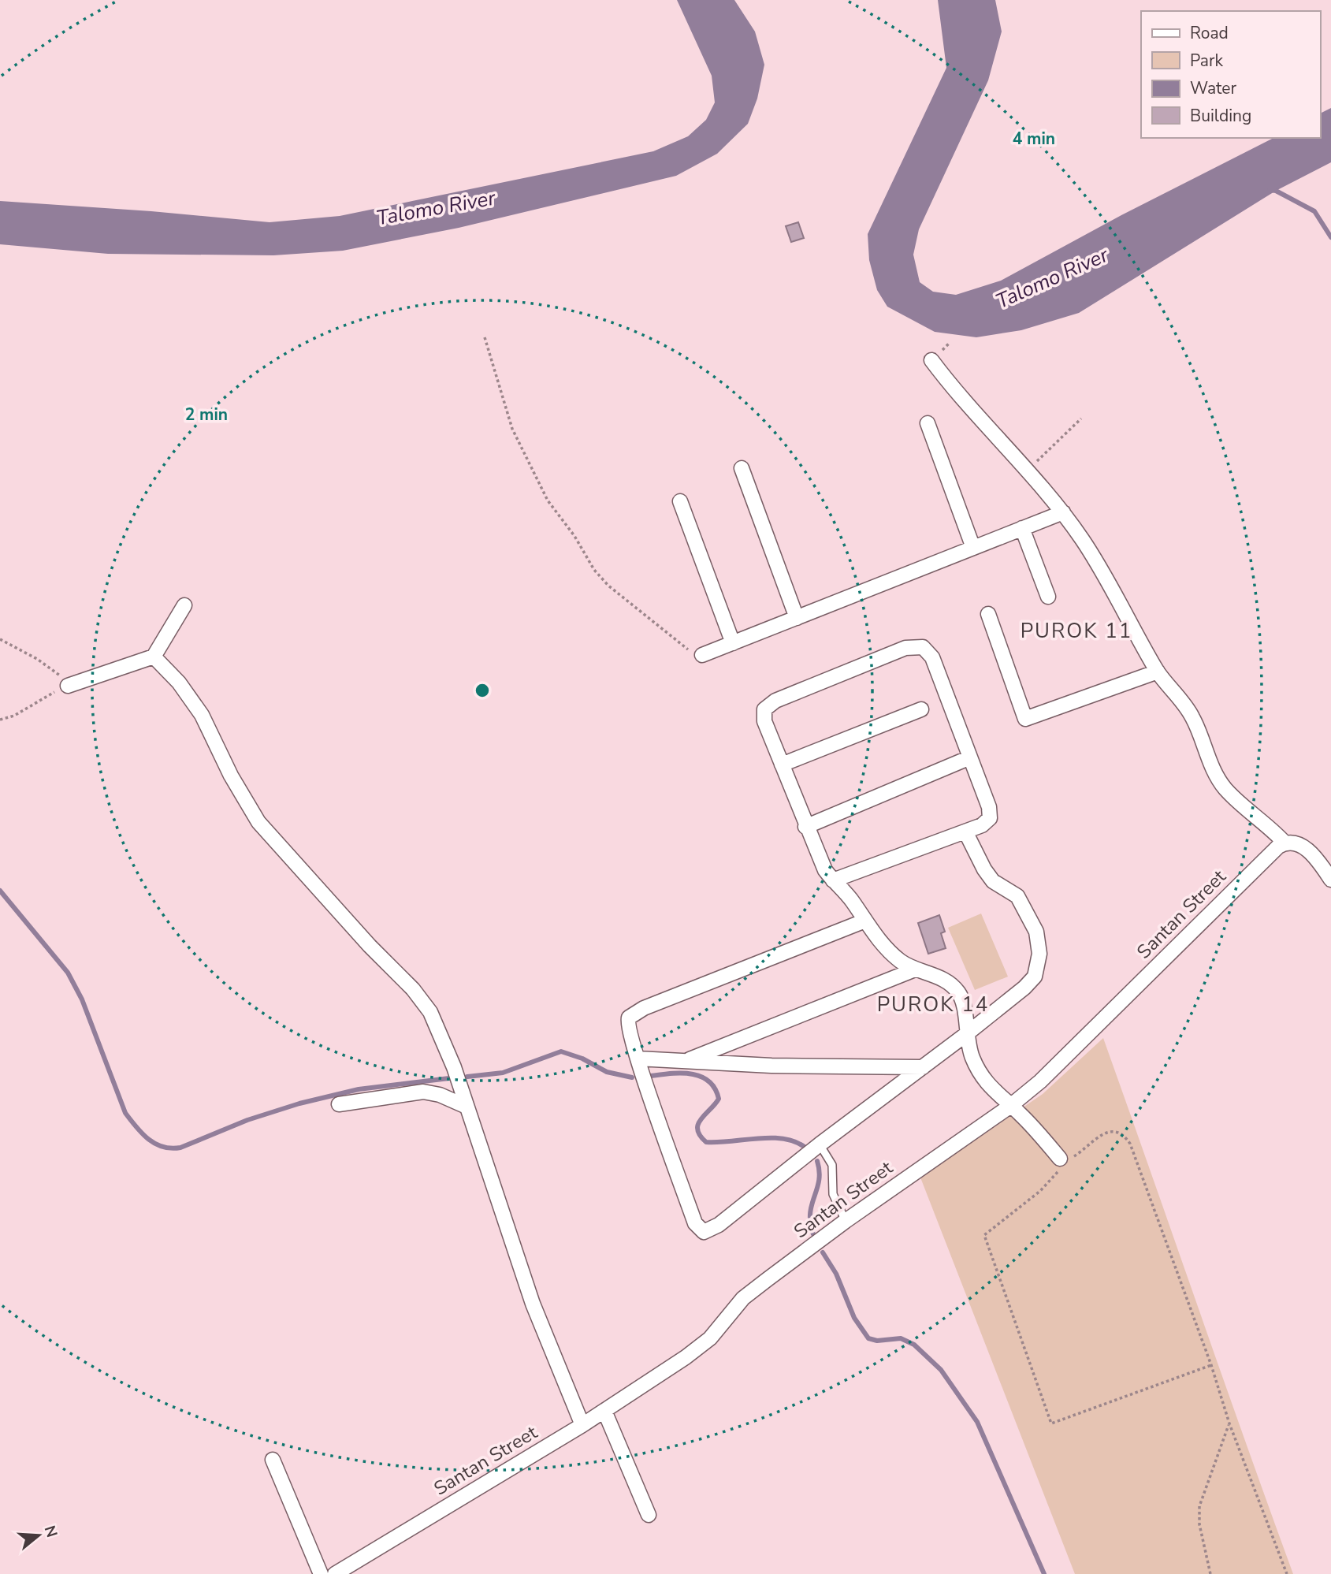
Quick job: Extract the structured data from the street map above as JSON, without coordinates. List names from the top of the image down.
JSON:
{
  "streets": {
    "street": ["Santan Street"]
  },
  "districts": ["PUROK 11", "PUROK 14"],
  "water": ["Talomo River"],
  "legend": [
    "Road",
    "Park",
    "Water",
    "Building"
  ],
  "north": "right",
  "rings": ["4 min", "2 min"]
}
